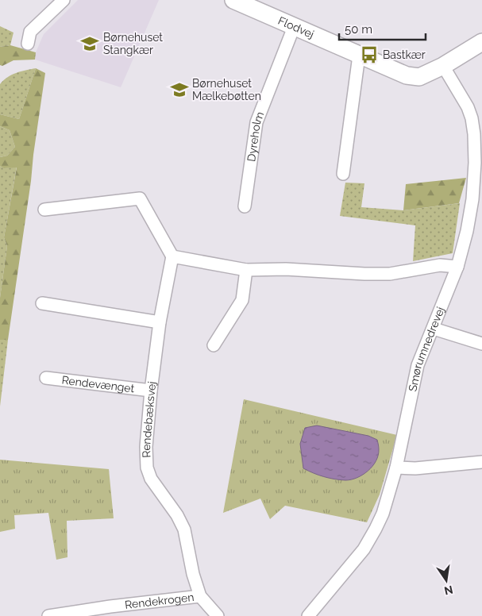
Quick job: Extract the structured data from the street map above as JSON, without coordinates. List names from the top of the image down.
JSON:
{
  "streets": {
    "street": [
      "Flodvej",
      "Dyreholm",
      "Smørumnedrevej",
      "Rendevænget",
      "Rendebæksvej",
      "Rendekrogen"
    ]
  },
  "crossings": [
    ["Flodvej", "Dyreholm"],
    ["Flodvej", "Smørumnedrevej"],
    ["Rendevænget", "Rendebæksvej"],
    ["Rendebæksvej", "Rendekrogen"]
  ],
  "places": {
    "school or university": ["Børnehuset Stangkær", "Børnehuset Mælkebøtten"],
    "bus stop": ["Bastkær"]
  },
  "scale_bar": "50 m",
  "north": "bottom"
}
